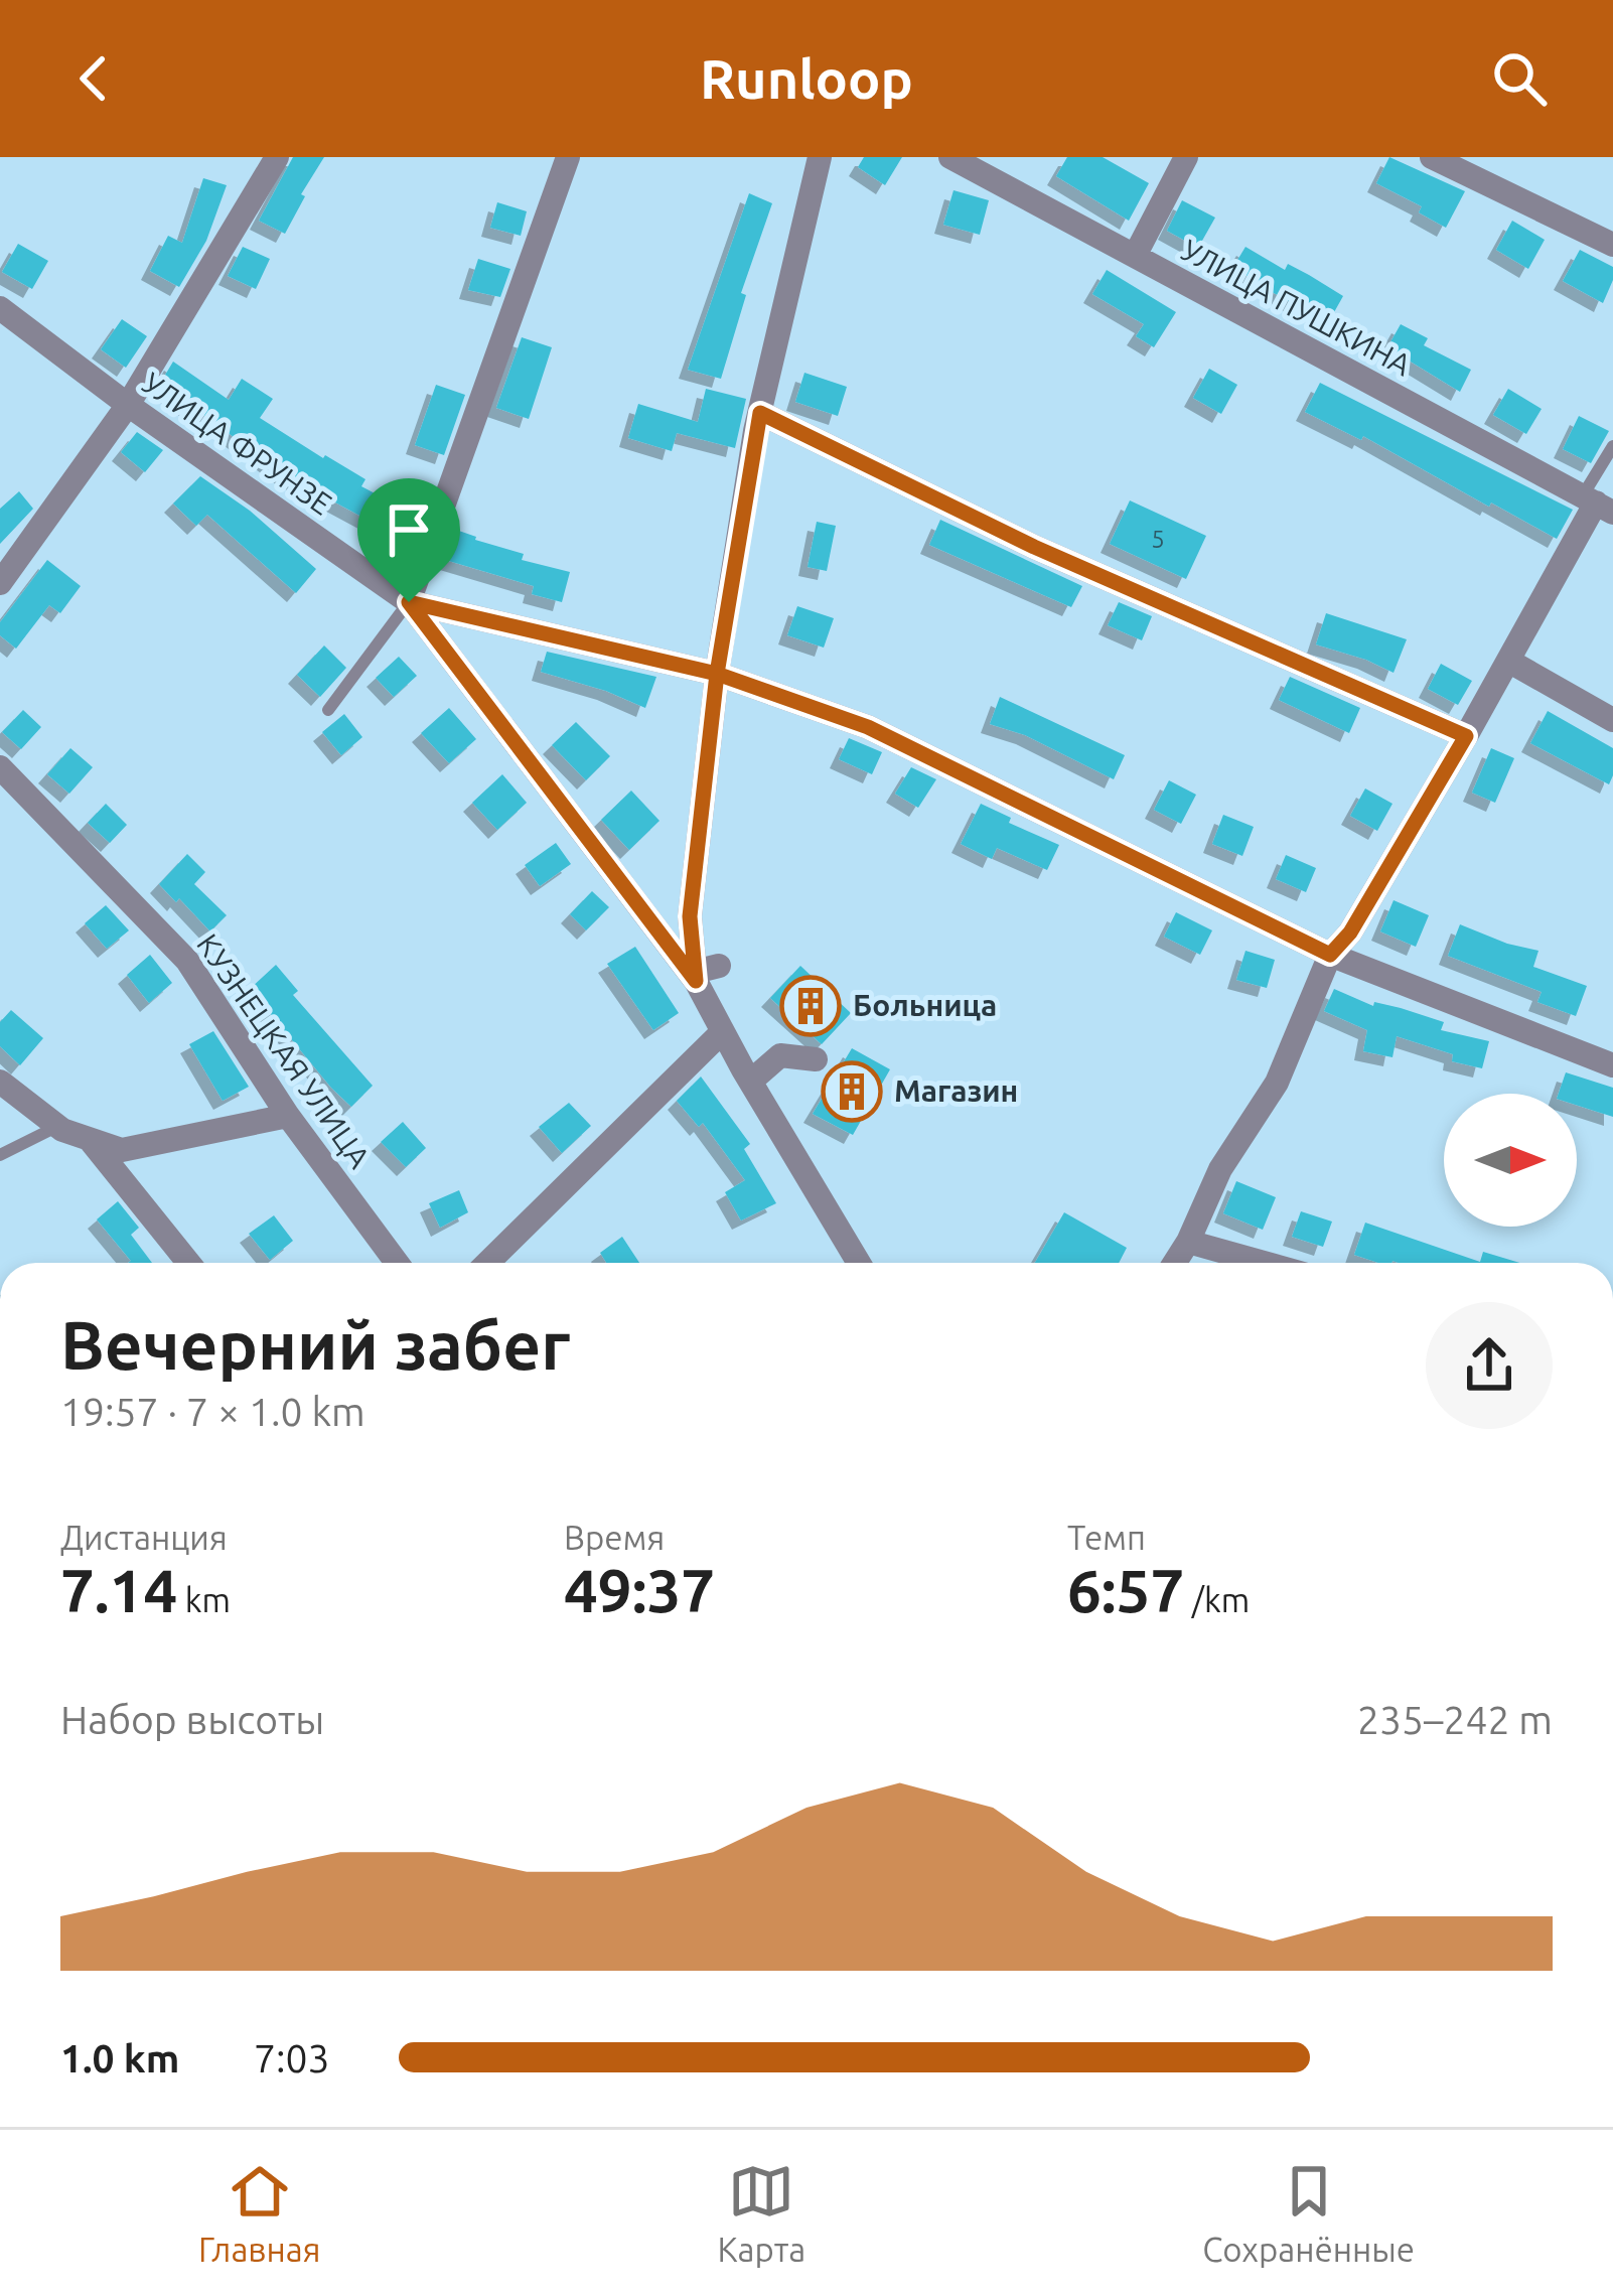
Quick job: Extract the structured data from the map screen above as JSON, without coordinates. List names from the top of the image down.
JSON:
{
  "streets": {
    "street": ["УЛИЦА ПУШКИНА", "УЛИЦА ФРУНЗЕ", "КУЗНЕЦКАЯ УЛИЦА"]
  },
  "places": {
    "building": ["Больница", "Магазин"]
  },
  "house_numbers": ["5"],
  "north": "right",
  "page": {
    "header": "Runloop",
    "heading": ["Вечерний забег", "19:57 · 7 × 1.0 km"],
    "stats": [
      ["Дистанция", "7.14 km"],
      ["Время", "49:37"],
      ["Темп", "6:57 /km"]
    ],
    "chart": ["Набор высоты", "235–242 m"],
    "list": [
      {
        "name": "1.0 km",
        "note": "7:03"
      }
    ],
    "tabs": ["Главная", "Карта", "Сохранённые"]
  }
}
